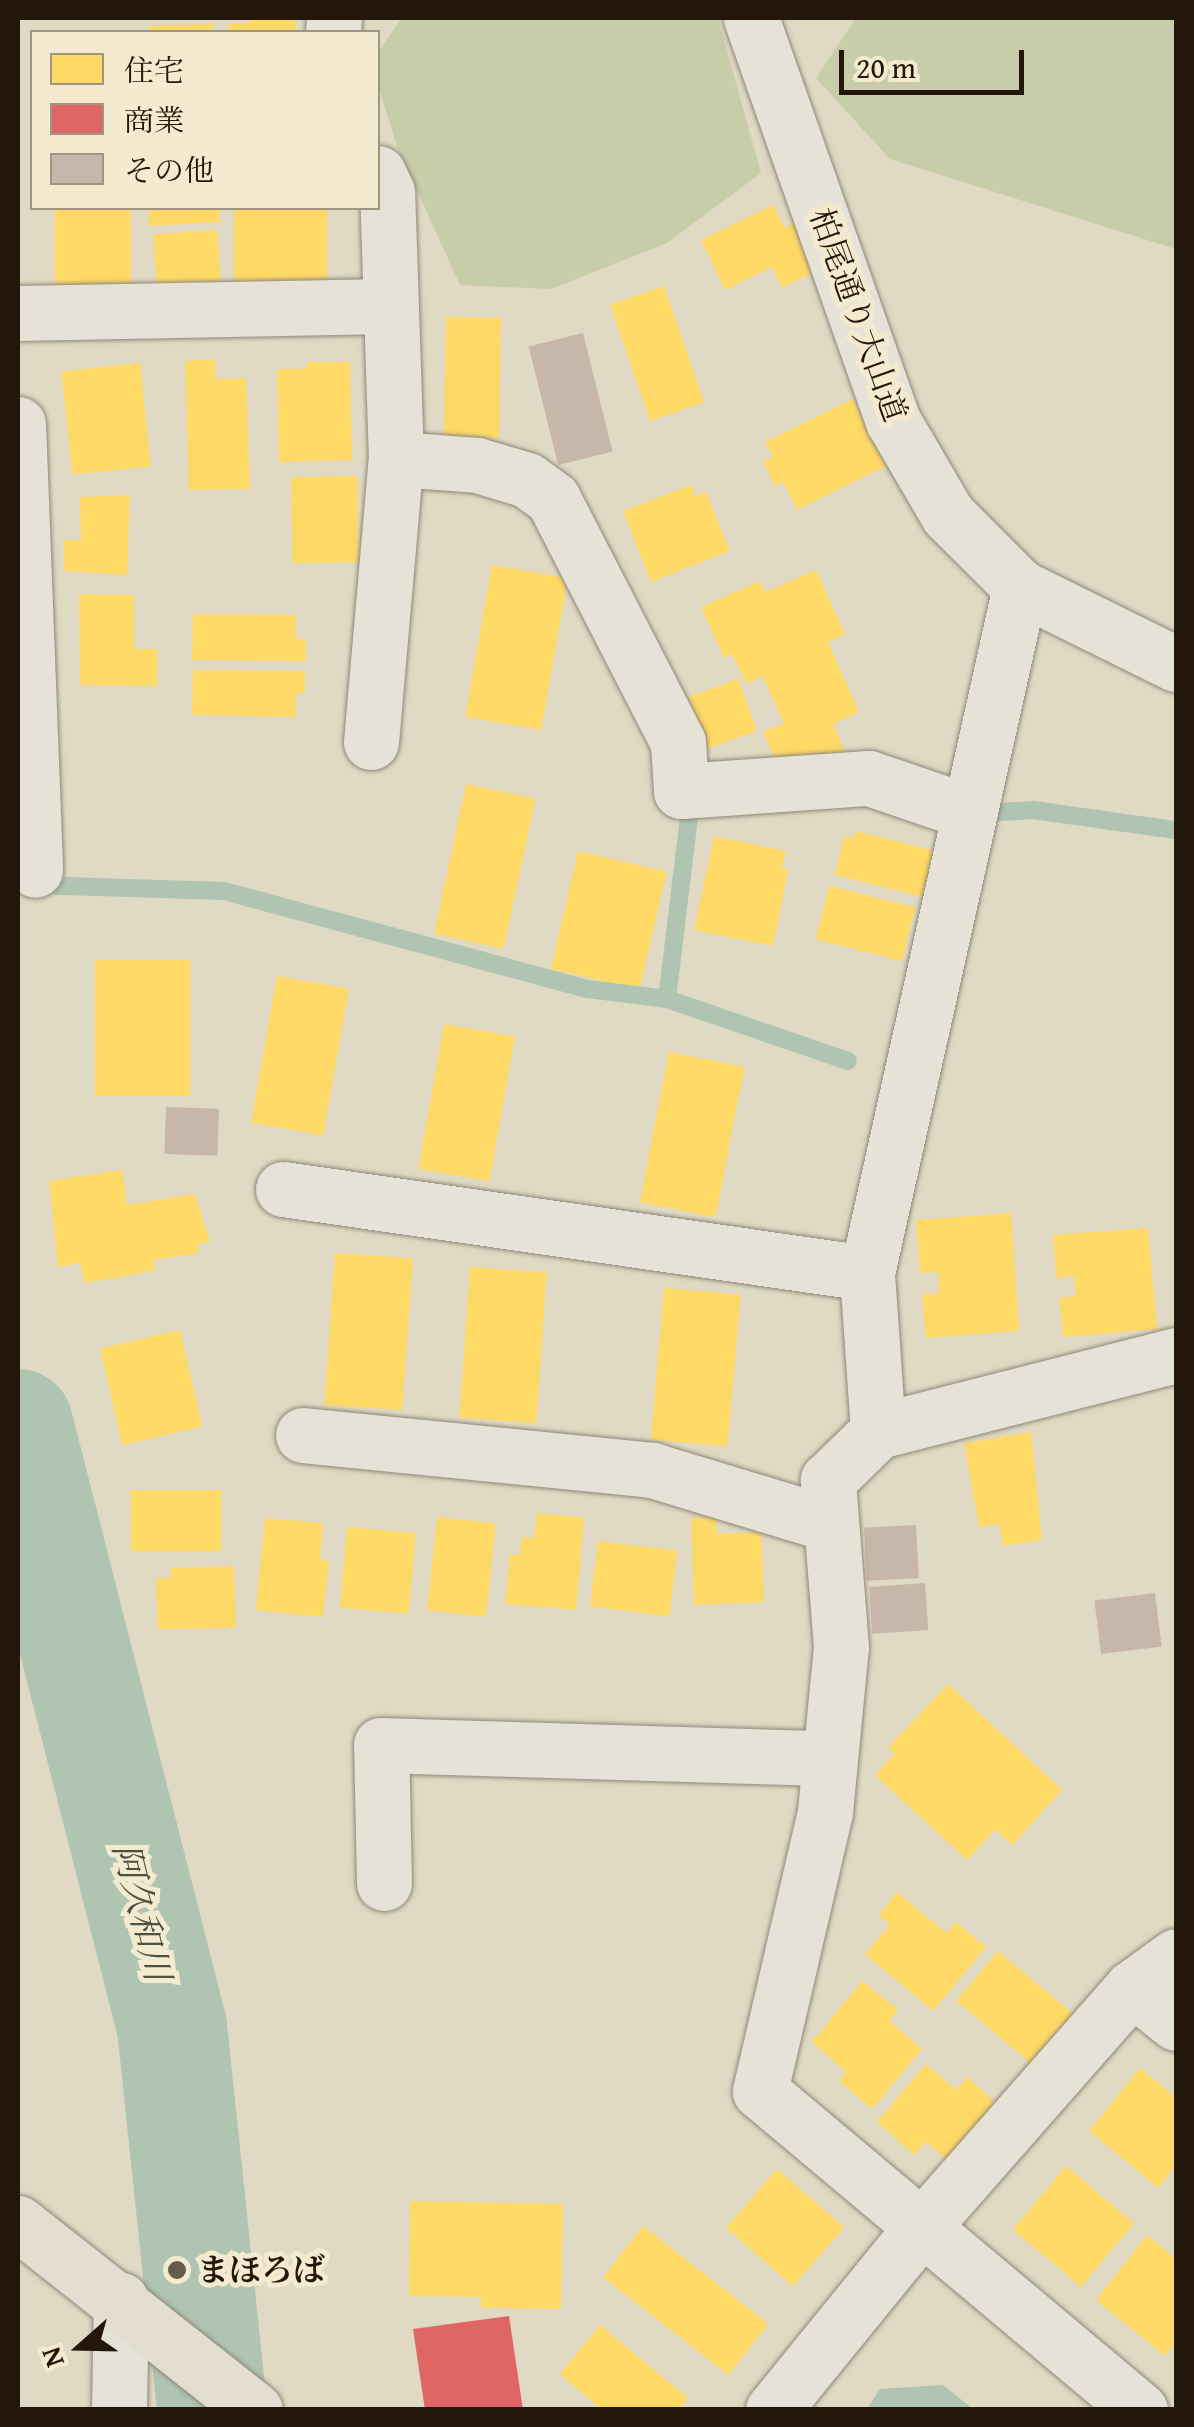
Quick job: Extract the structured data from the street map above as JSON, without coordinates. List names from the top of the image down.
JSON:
{
  "streets": {
    "street": ["柏尾通り大山道"]
  },
  "water": ["阿久和川"],
  "places": ["まほろば"],
  "legend": ["住宅", "商業", "その他"],
  "scale_bar": "20 m",
  "north": "left"
}
